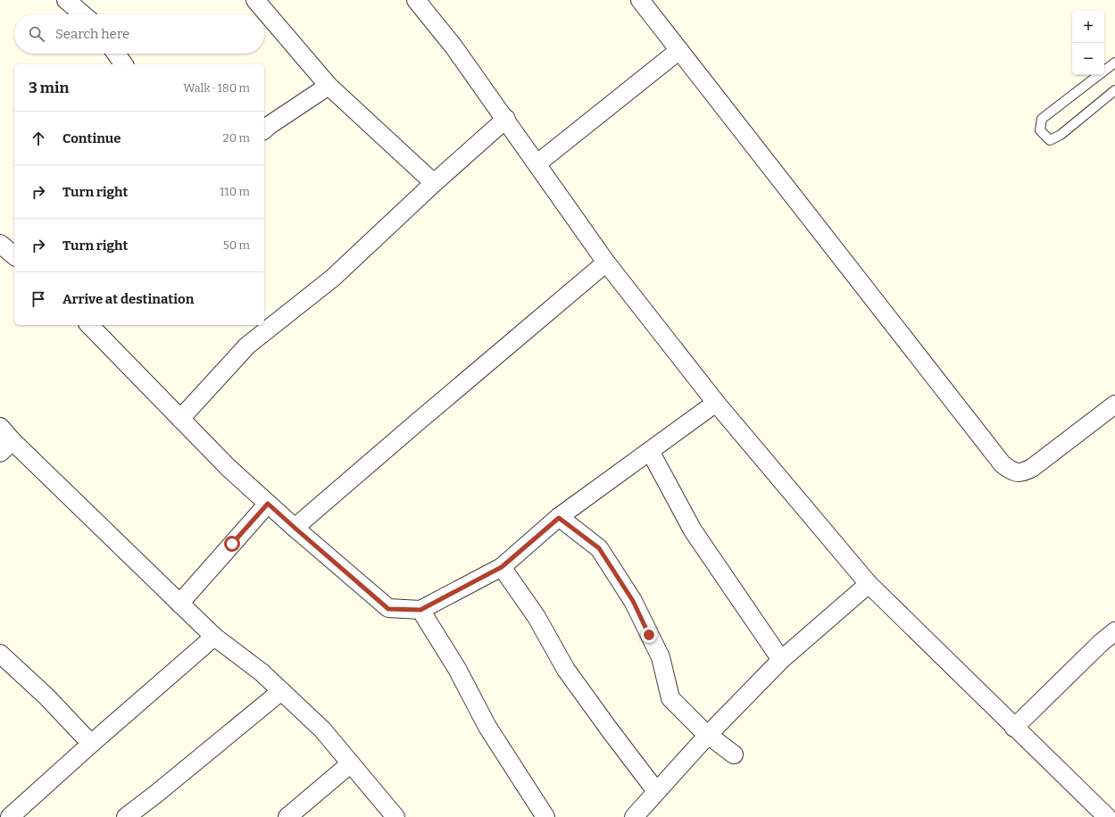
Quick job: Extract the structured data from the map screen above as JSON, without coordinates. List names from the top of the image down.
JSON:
{
  "page": {
    "map_buttons": ["+", "−"],
    "search": "Search here",
    "heading": ["3 min", "Walk · 180 m"],
    "list": [
      ["Continue", "20 m"],
      ["Turn right", "110 m"],
      ["Turn right", "50 m"],
      "Arrive at destination"
    ]
  }
}
